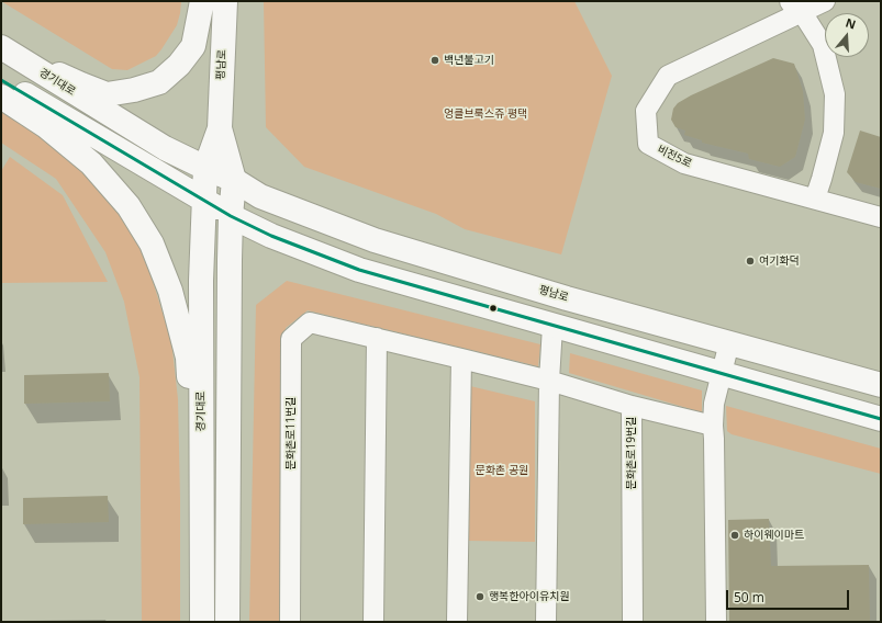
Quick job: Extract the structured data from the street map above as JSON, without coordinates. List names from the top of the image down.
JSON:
{
  "streets": {
    "main road": ["평남로", "경기대로"],
    "street": ["비전5로", "문화촌로11번길", "문화촌로19번길"]
  },
  "crossings": [
    ["평남로", "경기대로"],
    ["문화촌로11번길", "문화촌로19번길"]
  ],
  "parks": ["엉클브룩스쥬 평택", "문화촌 공원"],
  "places": [
    "백년불고기",
    "여기화덕",
    "하이웨이마트",
    "행복한아이유치원"
  ],
  "scale_bar": "50 m",
  "north": "top"
}
